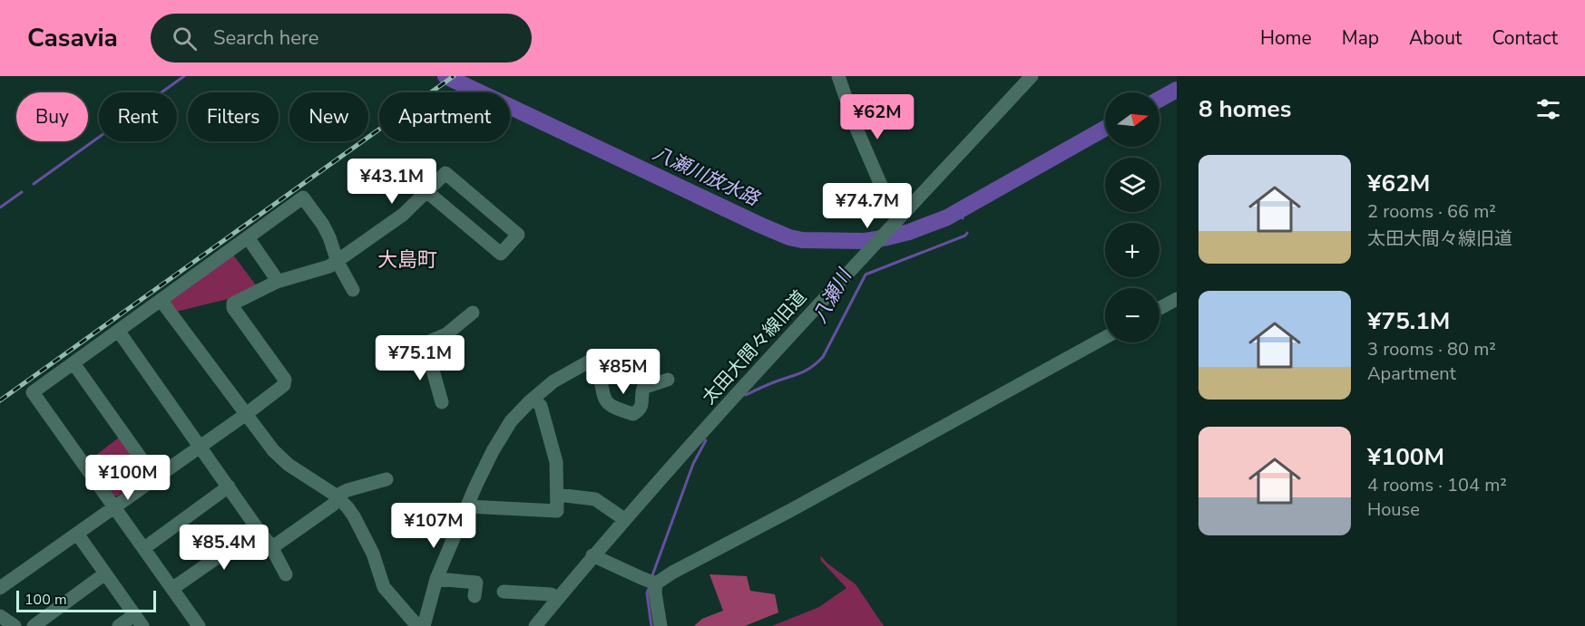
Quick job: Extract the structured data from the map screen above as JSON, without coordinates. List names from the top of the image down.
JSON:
{
  "streets": {
    "street": ["太田大間々線旧道"]
  },
  "districts": ["大島町"],
  "water": ["八瀬川放水路", "八瀬川"],
  "scale_bar": "100 m",
  "north": "right",
  "page": {
    "header": "Casavia",
    "search": "Search here",
    "nav": [
      "Home",
      "Map",
      "About",
      "Contact"
    ],
    "heading": "8 homes",
    "map_buttons": ["+", "−"],
    "chip": [
      "Buy",
      "Rent",
      "Filters",
      "New",
      "Apartment"
    ],
    "price": [
      "¥62M",
      "¥43.1M",
      "¥74.7M",
      "¥75.1M",
      "¥85M",
      "¥100M",
      "¥107M",
      "¥85.4M"
    ],
    "list": [
      {
        "name": "¥62M",
        "note": "2 rooms · 66 m² · 太田大間々線旧道"
      },
      {
        "name": "¥75.1M",
        "note": "3 rooms · 80 m² · Apartment"
      },
      {
        "name": "¥100M",
        "note": "4 rooms · 104 m² · House"
      }
    ],
    "scale": "100 m"
  }
}
